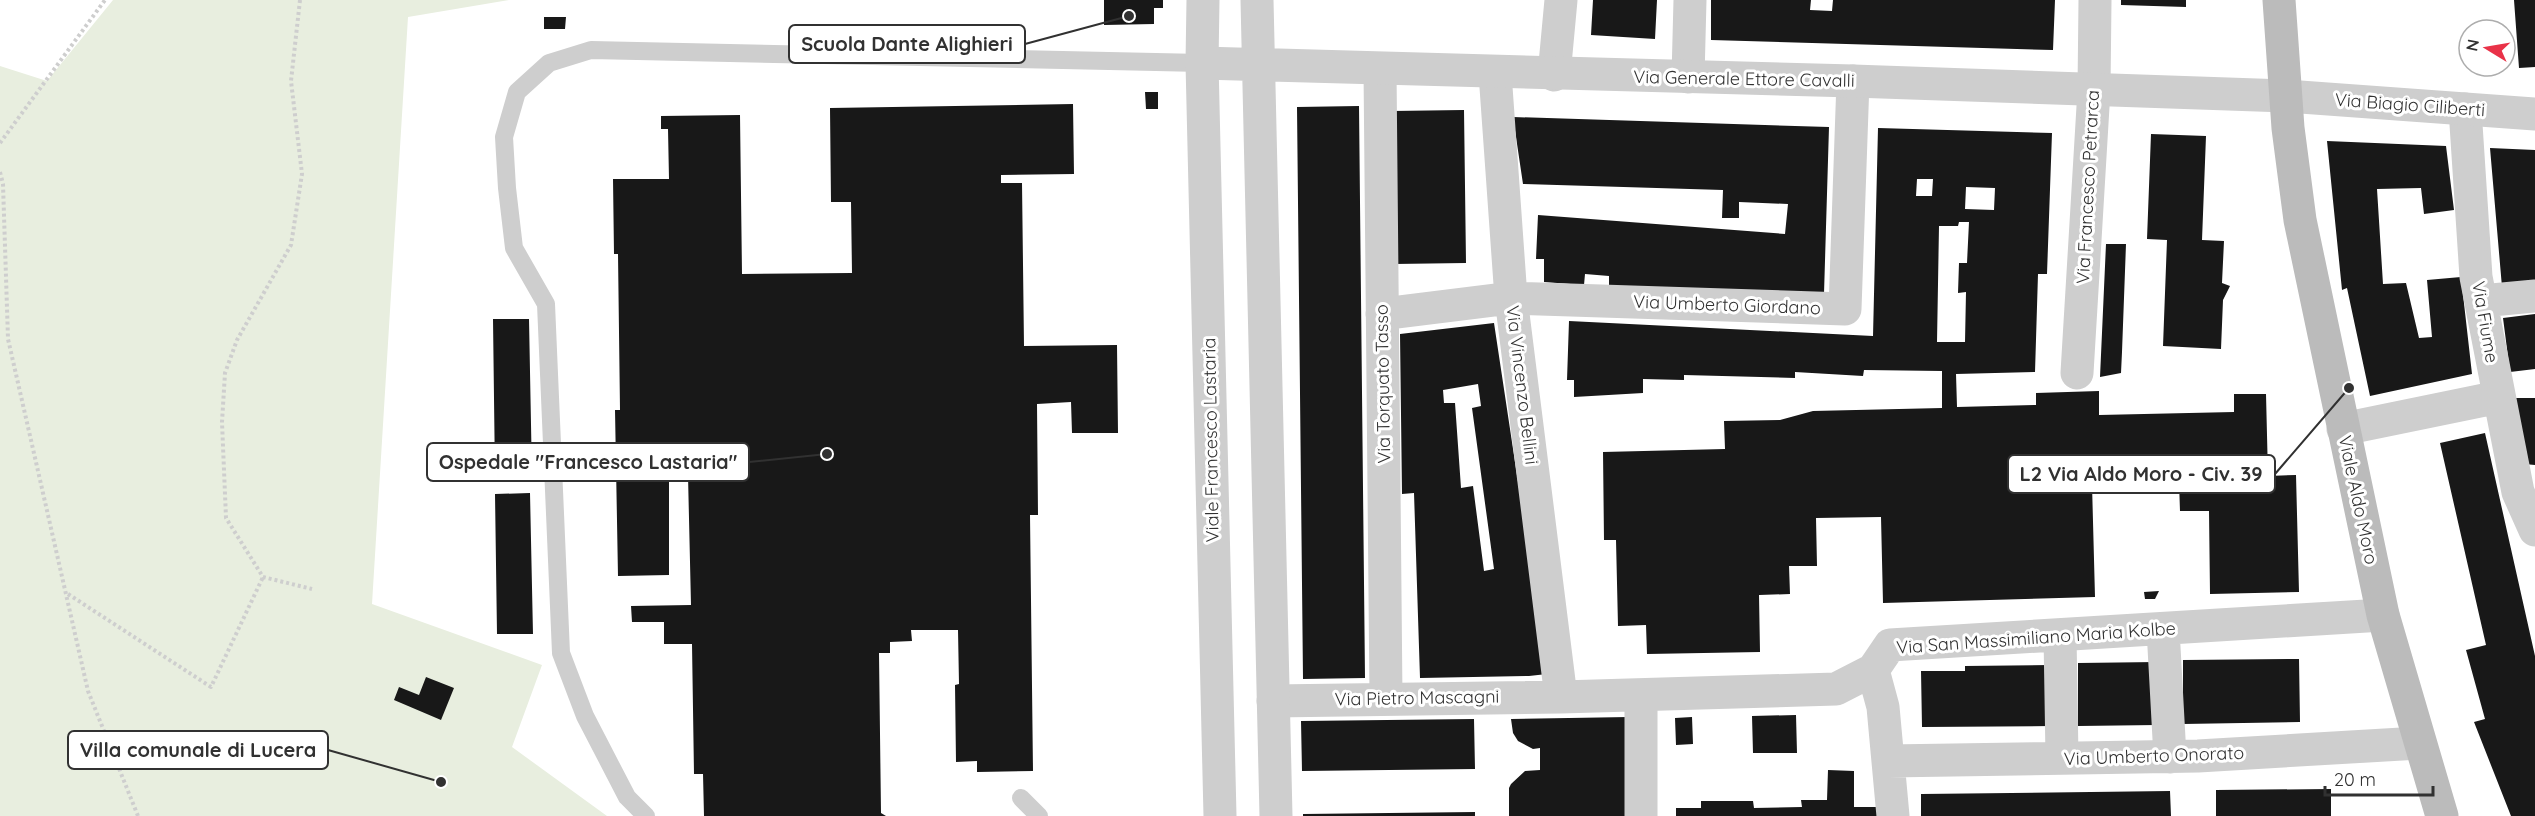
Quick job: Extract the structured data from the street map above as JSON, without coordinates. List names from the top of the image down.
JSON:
{
  "streets": {
    "main road": ["Viale Aldo Moro"],
    "street": [
      "Via Generale Ettore Cavalli",
      "Via Biagio Ciliberti",
      "Via Francesco Petrarca",
      "Via Umberto Giordano",
      "Via Fiume",
      "Via Torquato Tasso",
      "Via Vincenzo Bellini",
      "Viale Francesco Lastaria",
      "Via San Massimiliano Maria Kolbe",
      "Via Pietro Mascagni",
      "Via Umberto Onorato"
    ]
  },
  "crossings": [
    ["Via Generale Ettore Cavalli", "Via Biagio Ciliberti"],
    ["Via Generale Ettore Cavalli", "Via Francesco Petrarca"],
    ["Via Generale Ettore Cavalli", "Via Umberto Giordano"],
    ["Via Generale Ettore Cavalli", "Via Torquato Tasso"],
    ["Via Generale Ettore Cavalli", "Via Vincenzo Bellini"],
    ["Via Generale Ettore Cavalli", "Viale Francesco Lastaria"],
    ["Via Generale Ettore Cavalli", "Viale Aldo Moro"],
    ["Via Biagio Ciliberti", "Via Fiume"],
    ["Via Biagio Ciliberti", "Viale Aldo Moro"],
    ["Via Umberto Giordano", "Via Torquato Tasso"],
    ["Via Umberto Giordano", "Via Vincenzo Bellini"],
    ["Via Torquato Tasso", "Via Pietro Mascagni"],
    ["Via Vincenzo Bellini", "Via San Massimiliano Maria Kolbe"],
    ["Via Vincenzo Bellini", "Via Pietro Mascagni"],
    ["Viale Aldo Moro", "Via San Massimiliano Maria Kolbe"],
    ["Viale Aldo Moro", "Via Umberto Onorato"],
    ["Via San Massimiliano Maria Kolbe", "Via Pietro Mascagni"]
  ],
  "places": [
    "Scuola Dante Alighieri",
    "L2 Via Aldo Moro - Civ. 39",
    "Ospedale \"Francesco Lastaria\"",
    "Villa comunale di Lucera"
  ],
  "scale_bar": "20 m",
  "north": "left"
}
